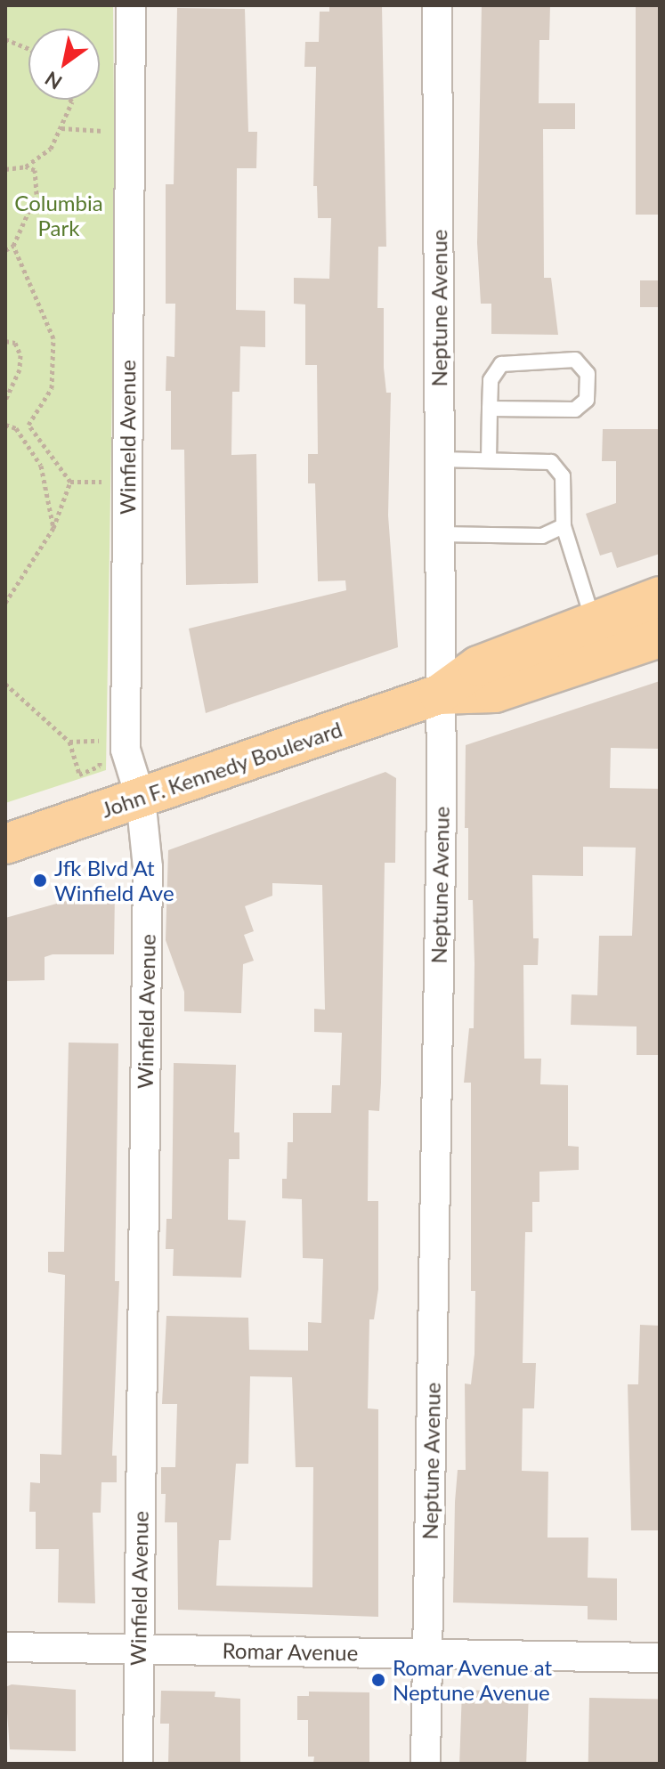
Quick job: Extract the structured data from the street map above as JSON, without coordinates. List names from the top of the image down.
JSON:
{
  "streets": {
    "main road": ["John F. Kennedy Boulevard"],
    "street": ["Neptune Avenue", "Winfield Avenue", "Romar Avenue"]
  },
  "crossings": [
    ["Neptune Avenue", "John F. Kennedy Boulevard"],
    ["Neptune Avenue", "Romar Avenue"],
    ["Winfield Avenue", "John F. Kennedy Boulevard"],
    ["Winfield Avenue", "Romar Avenue"]
  ],
  "parks": ["Columbia Park"],
  "places": ["Jfk Blvd At Winfield Ave", "Romar Avenue at Neptune Avenue"],
  "north": "bottom left"
}
